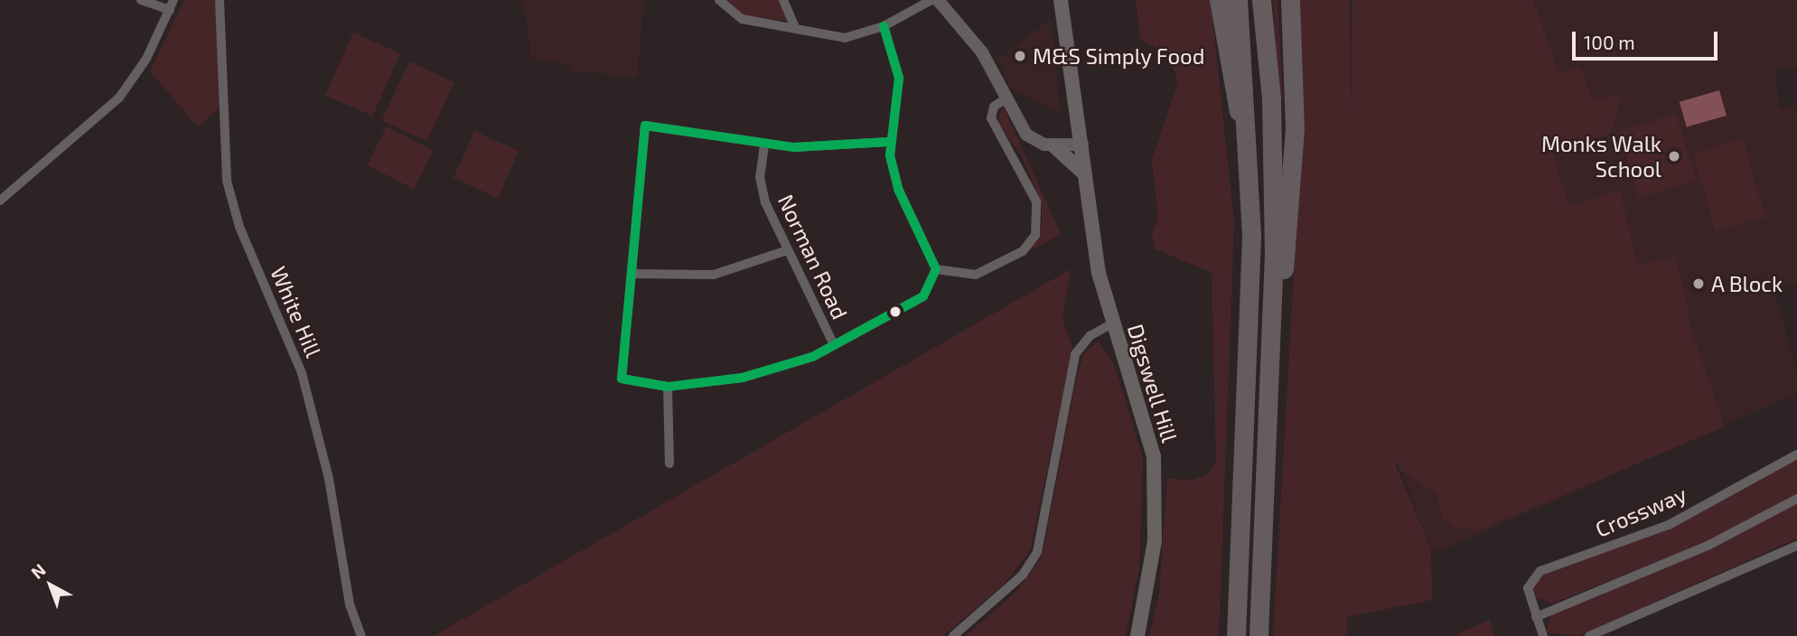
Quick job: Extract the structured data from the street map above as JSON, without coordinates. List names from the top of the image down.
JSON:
{
  "streets": {
    "main road": ["Digswell Hill"],
    "street": ["Norman Road", "White Hill", "Crossway"]
  },
  "places": ["M&S Simply Food", "Monks Walk School", "A Block"],
  "scale_bar": "100 m",
  "north": "top left"
}
